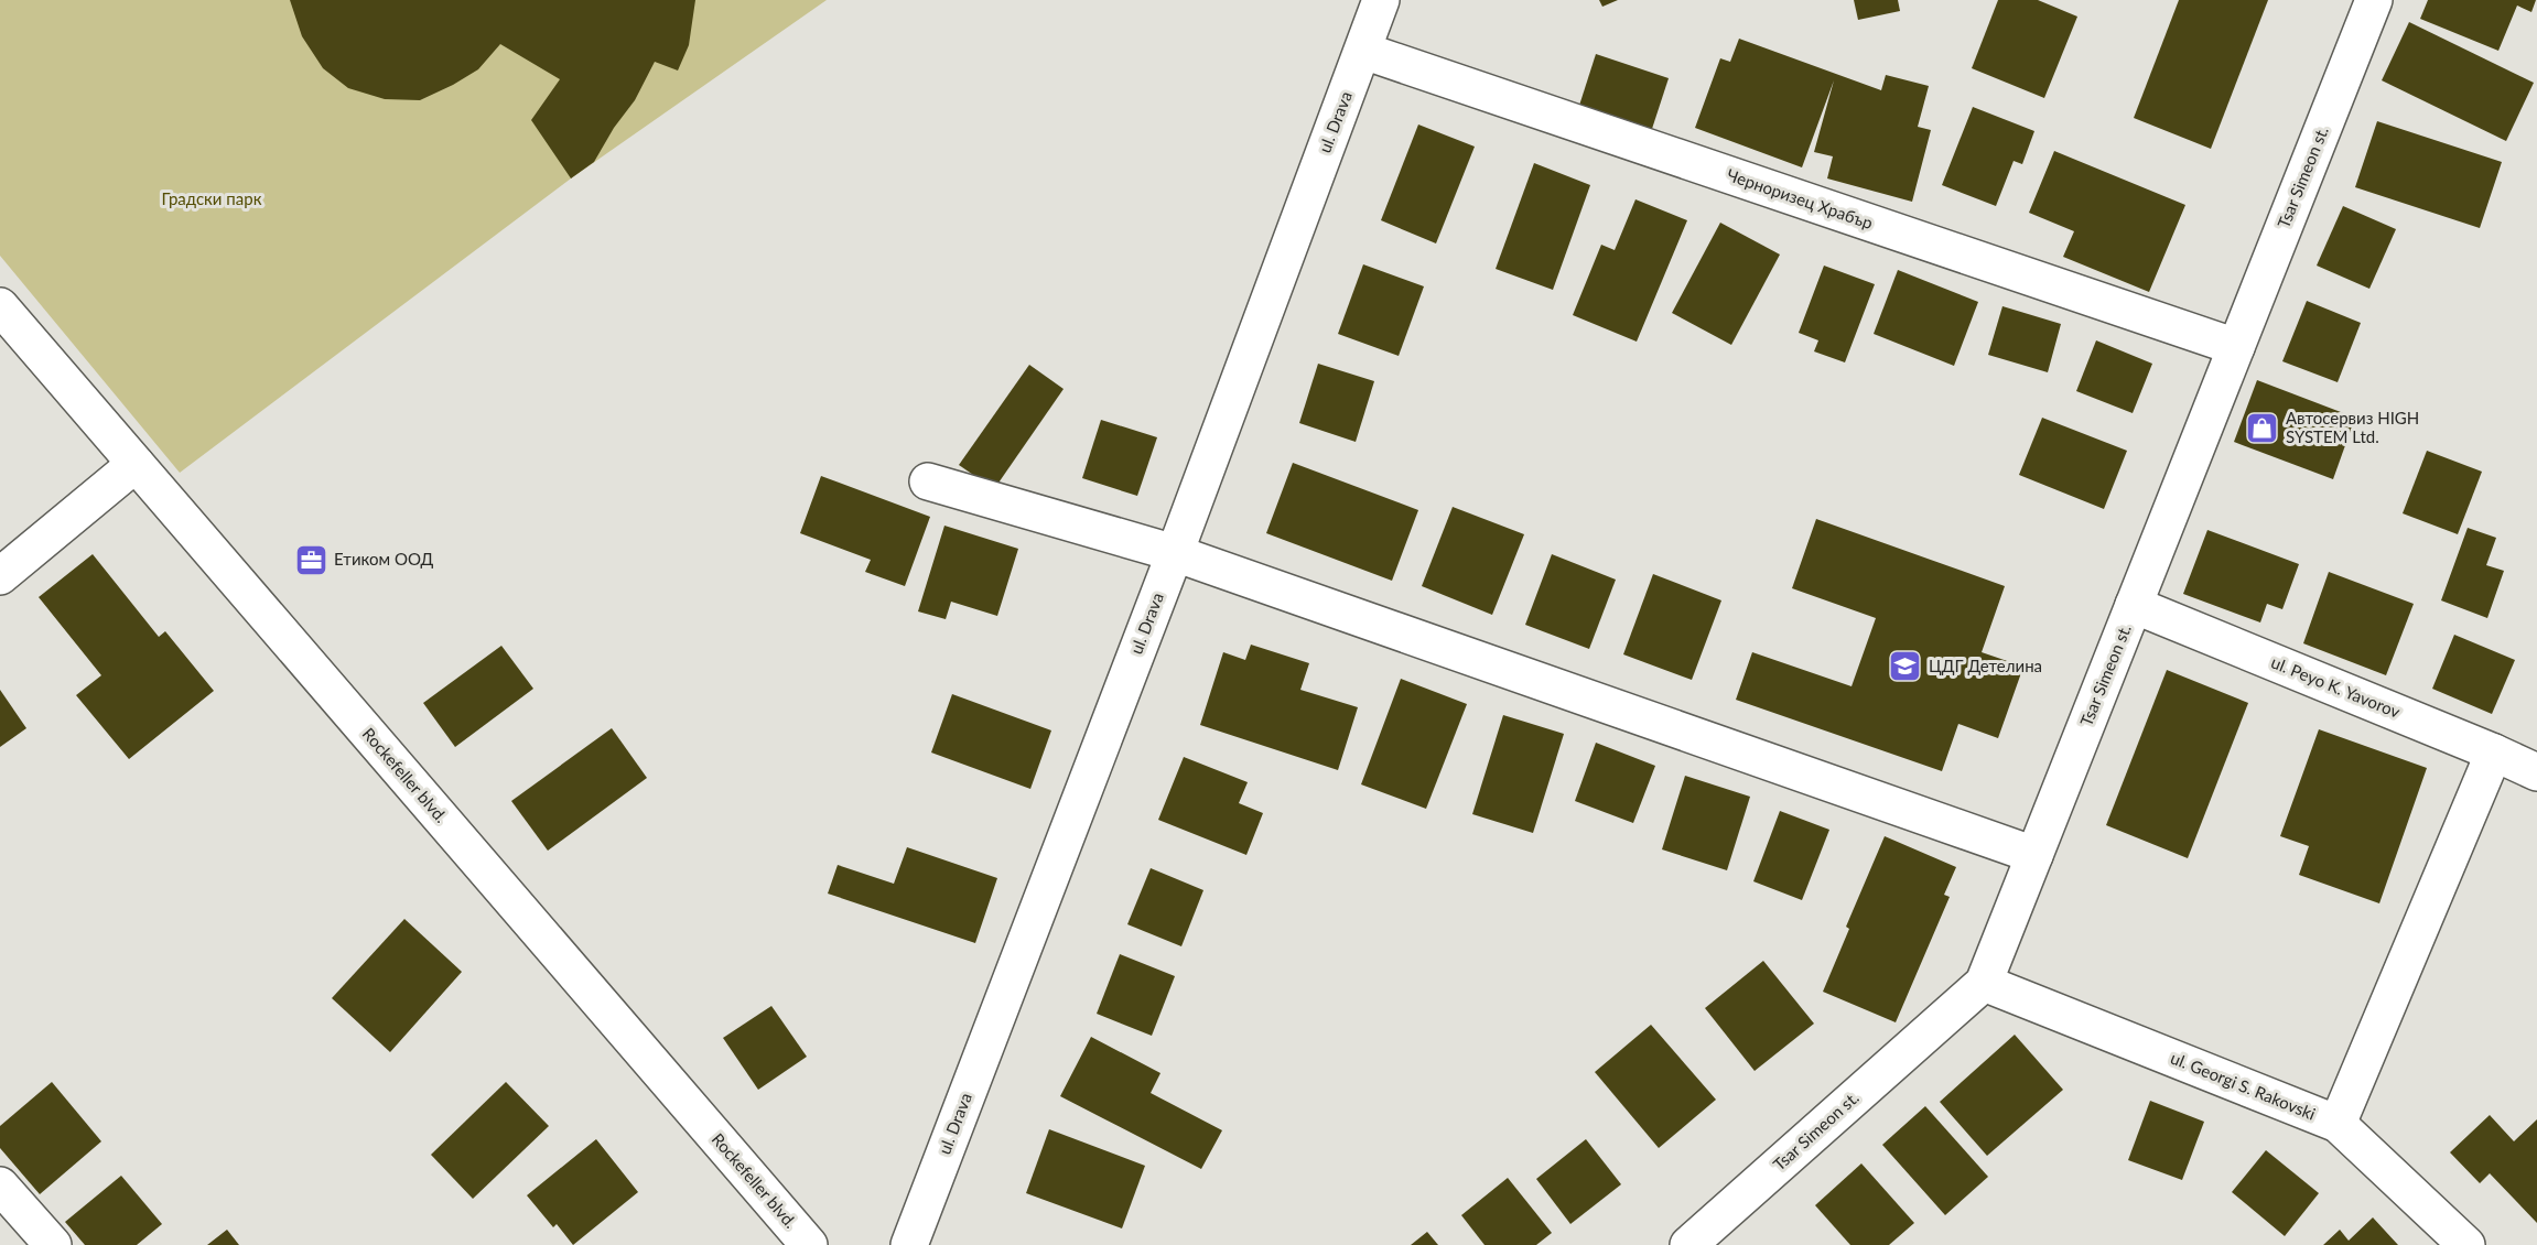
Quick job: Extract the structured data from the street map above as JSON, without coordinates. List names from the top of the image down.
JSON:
{
  "streets": {
    "street": [
      "ul. Drava",
      "Tsar Simeon st.",
      "Черноризец Храбър",
      "ul. Peyo K. Yavorov",
      "Rockefeller blvd.",
      "ul. Georgi S. Rakovski"
    ]
  },
  "crossings": [
    ["ul. Drava", "Черноризец Храбър"],
    ["Tsar Simeon st.", "Черноризец Храбър"],
    ["Tsar Simeon st.", "ul. Peyo K. Yavorov"],
    ["Tsar Simeon st.", "ul. Georgi S. Rakovski"]
  ],
  "parks": ["Градски парк"],
  "places": {
    "shop": ["Автосервиз HIGH SYSTEM Ltd."],
    "office": ["Етиком ООД"],
    "school or university": ["ЦДГ Детелина"]
  }
}
